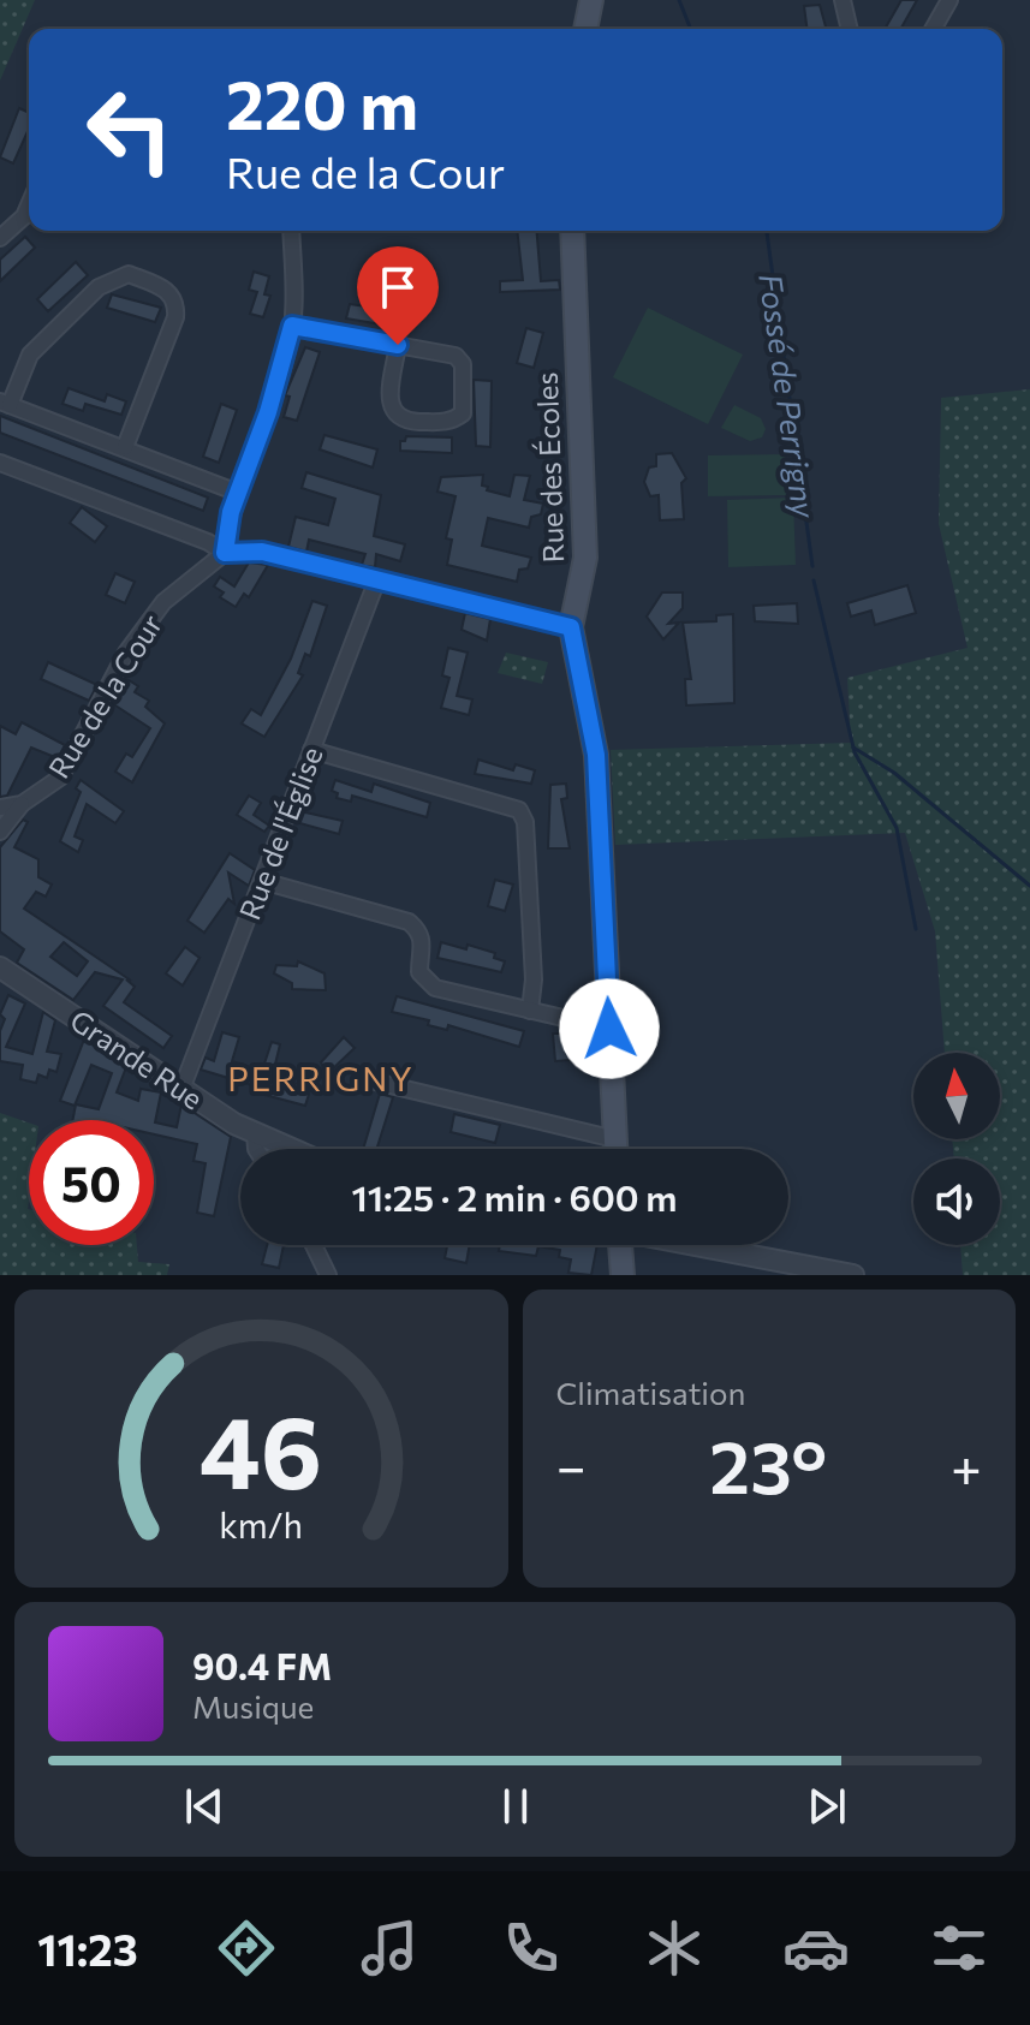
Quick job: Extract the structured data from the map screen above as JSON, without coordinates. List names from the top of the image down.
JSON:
{
  "streets": {
    "main road": ["Rue des Écoles"],
    "street": ["Rue de la Cour", "Rue de l'Église", "Grande Rue"]
  },
  "crossings": [
    ["Rue de l'Église", "Grande Rue"]
  ],
  "districts": ["PERRIGNY"],
  "water": ["Fossé de Perrigny"],
  "north": "top",
  "page": {
    "turn": ["220 m", "Rue de la Cour"],
    "limit": "50",
    "trip": "11:25 · 2 min · 600 m",
    "tile": "Climatisation",
    "heat": ["−", "23°", "+"],
    "song": ["90.4 FM", "Musique"],
    "tabs": "11:23",
    "gauge": ["46", "km/h"]
  }
}
